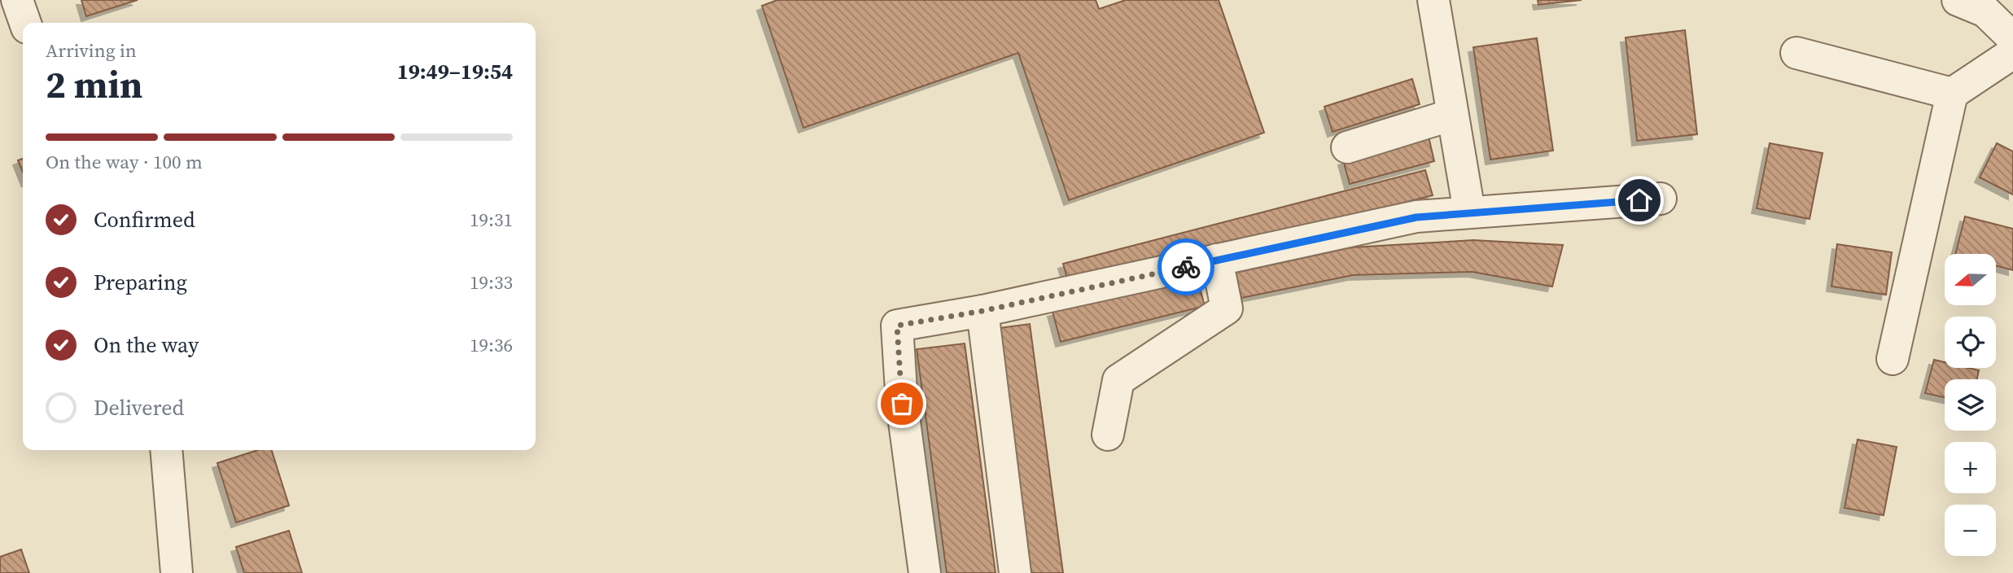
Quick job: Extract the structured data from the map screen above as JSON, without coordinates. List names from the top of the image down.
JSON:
{
  "north": "left",
  "page": {
    "heading": ["2 min", "Arriving in", "19:49–19:54"],
    "bar": "On the way · 100 m",
    "list": [
      ["Confirmed", "19:31"],
      ["Preparing", "19:33"],
      ["On the way", "19:36"],
      "Delivered"
    ],
    "map_buttons": ["+", "−"]
  }
}
